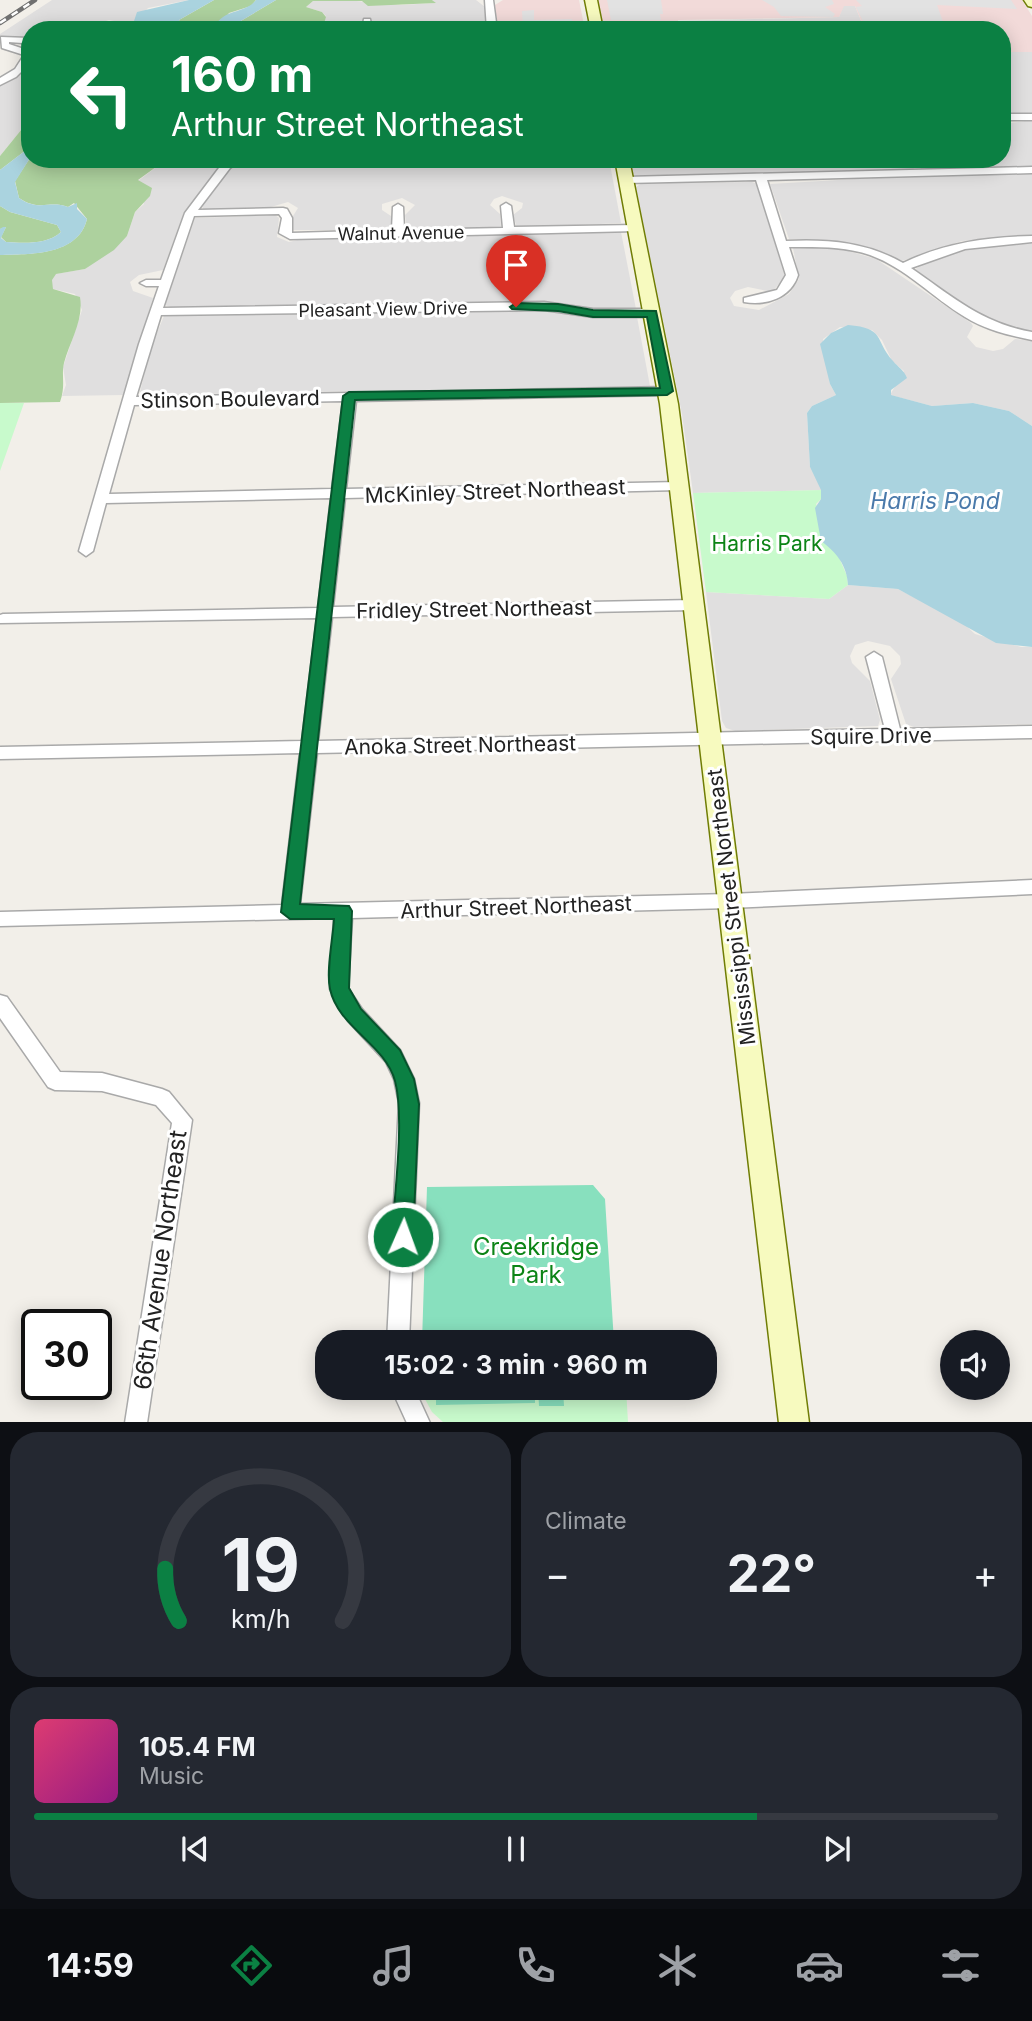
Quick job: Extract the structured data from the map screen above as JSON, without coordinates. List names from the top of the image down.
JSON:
{
  "streets": {
    "street": [
      "Walnut Avenue",
      "Pleasant View Drive",
      "Stinson Boulevard",
      "McKinley Street Northeast",
      "Fridley Street Northeast",
      "Squire Drive",
      "Anoka Street Northeast",
      "Arthur Street Northeast",
      "Mississippi Street Northeast",
      "66th Avenue Northeast"
    ]
  },
  "crossings": [
    ["Walnut Avenue", "Mississippi Street Northeast"],
    ["Pleasant View Drive", "Mississippi Street Northeast"],
    ["Stinson Boulevard", "Mississippi Street Northeast"],
    ["McKinley Street Northeast", "Mississippi Street Northeast"],
    ["Fridley Street Northeast", "Mississippi Street Northeast"],
    ["Squire Drive", "Anoka Street Northeast"],
    ["Squire Drive", "Mississippi Street Northeast"],
    ["Anoka Street Northeast", "Mississippi Street Northeast"],
    ["Arthur Street Northeast", "Mississippi Street Northeast"]
  ],
  "water": ["Harris Pond"],
  "parks": ["Harris Park", "Creekridge Park"],
  "page": {
    "turn": ["160 m", "Arthur Street Northeast"],
    "limit": "30",
    "trip": "15:02 · 3 min · 960 m",
    "tile": "Climate",
    "heat": ["−", "22°", "+"],
    "song": ["105.4 FM", "Music"],
    "tabs": "14:59",
    "gauge": ["19", "km/h"]
  }
}
